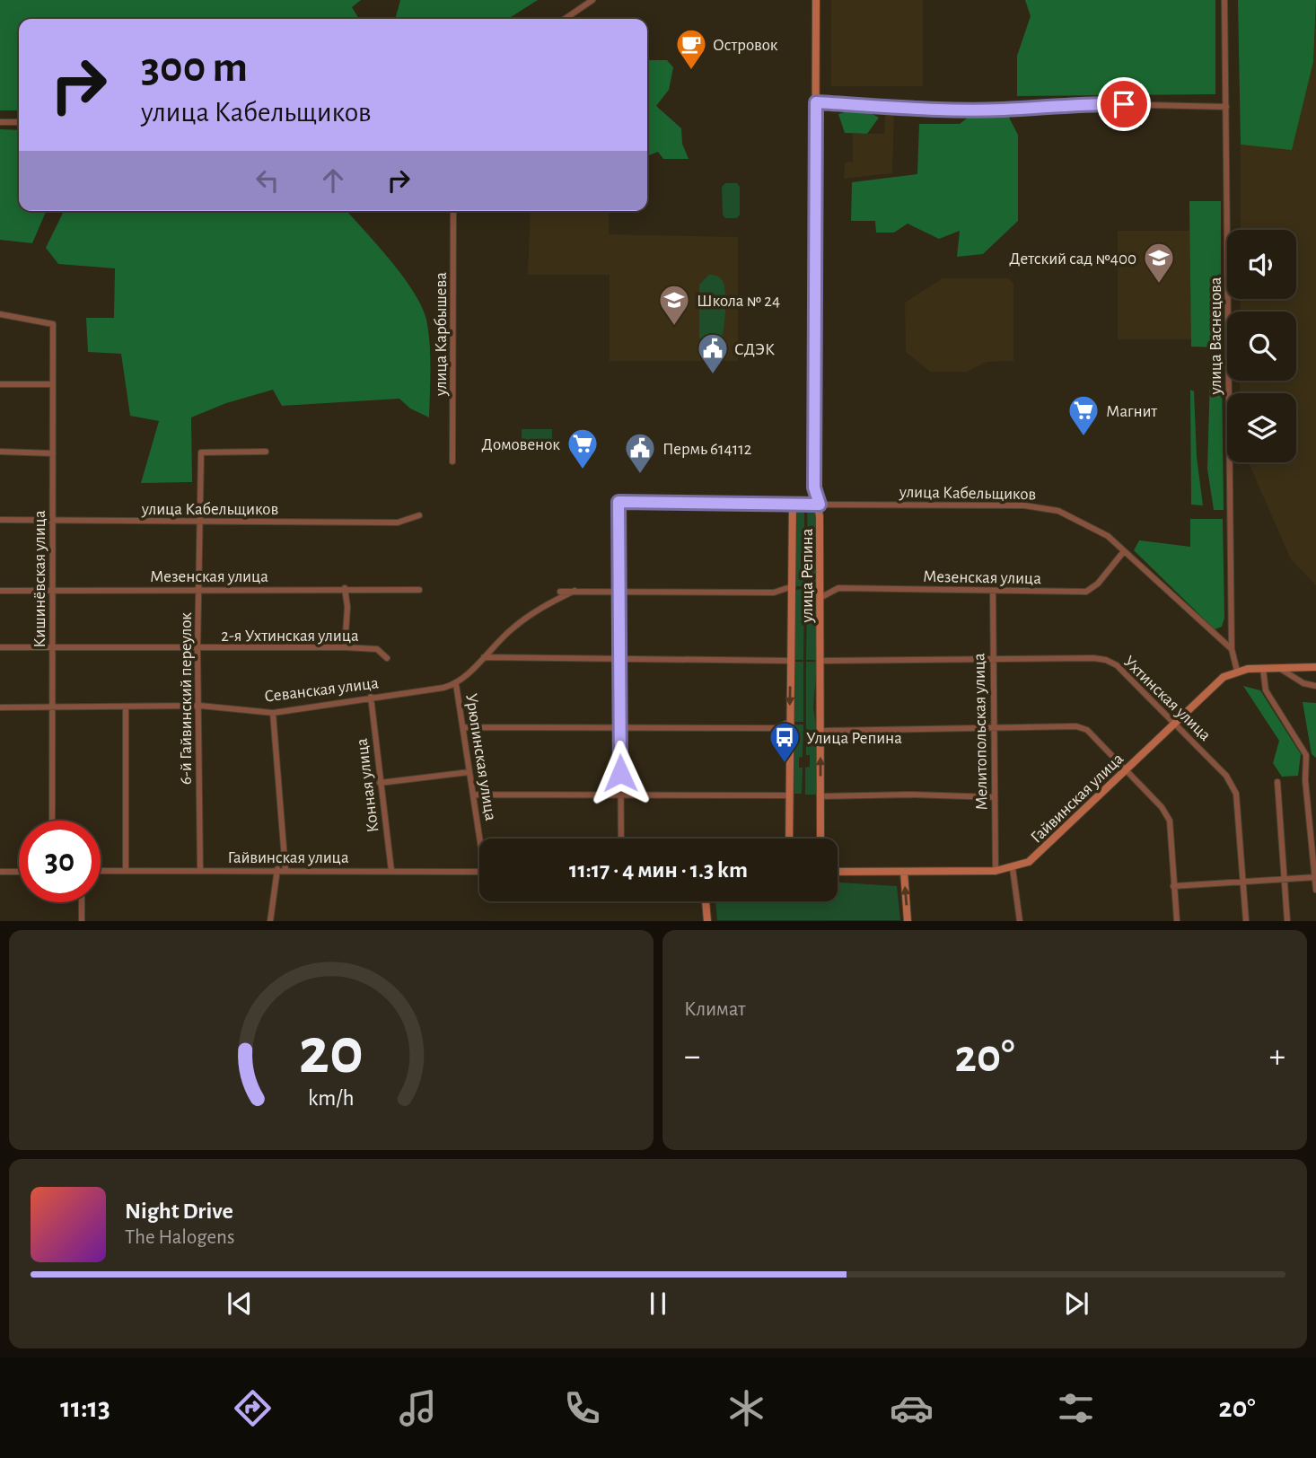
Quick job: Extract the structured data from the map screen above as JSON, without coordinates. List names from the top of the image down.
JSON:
{
  "streets": {
    "street": [
      "улица Карбышева",
      "улица Васнецова",
      "улица Кабельщиков",
      "Мезенская улица",
      "улица Репина",
      "Кишинёвская улица",
      "2-я Ухтинская улица",
      "Севанская улица",
      "Ухтинская улица",
      "6-й Гайвинский переулок",
      "Мелитопольская улица",
      "Урюпинская улица",
      "Конная улица",
      "Гайвинская улица"
    ]
  },
  "crossings": [
    ["улица Васнецова", "улица Кабельщиков"],
    ["улица Васнецова", "Гайвинская улица"],
    ["улица Кабельщиков", "Мезенская улица"],
    ["улица Кабельщиков", "улица Репина"],
    ["улица Кабельщиков", "Кишинёвская улица"],
    ["улица Кабельщиков", "6-й Гайвинский переулок"],
    ["Мезенская улица", "Кишинёвская улица"],
    ["Мезенская улица", "6-й Гайвинский переулок"],
    ["Мезенская улица", "Мелитопольская улица"],
    ["улица Репина", "Ухтинская улица"],
    ["Кишинёвская улица", "2-я Ухтинская улица"],
    ["Кишинёвская улица", "Севанская улица"],
    ["2-я Ухтинская улица", "6-й Гайвинский переулок"],
    ["Севанская улица", "6-й Гайвинский переулок"],
    ["Севанская улица", "Урюпинская улица"],
    ["Севанская улица", "Конная улица"],
    ["Ухтинская улица", "Мелитопольская улица"],
    ["Ухтинская улица", "Гайвинская улица"],
    ["6-й Гайвинский переулок", "Гайвинская улица"],
    ["Мелитопольская улица", "Гайвинская улица"],
    ["Конная улица", "Гайвинская улица"]
  ],
  "places": {
    "cafe": ["Островок"],
    "school or university": ["Детский сад №400", "Школа № 24"],
    "public building": ["СДЭК", "Пермь 614112"],
    "supermarket": ["Магнит", "Домовенок"],
    "bus stop": ["Улица Репина"]
  },
  "page": {
    "turn": ["300 m", "улица Кабельщиков"],
    "limit": "30",
    "trip": "11:17 · 4 мин · 1.3 km",
    "tile": "Климат",
    "heat": ["−", "20°", "+"],
    "song": ["Night Drive", "The Halogens"],
    "tabs": ["11:13", "20°"],
    "gauge": ["20", "km/h"]
  }
}
